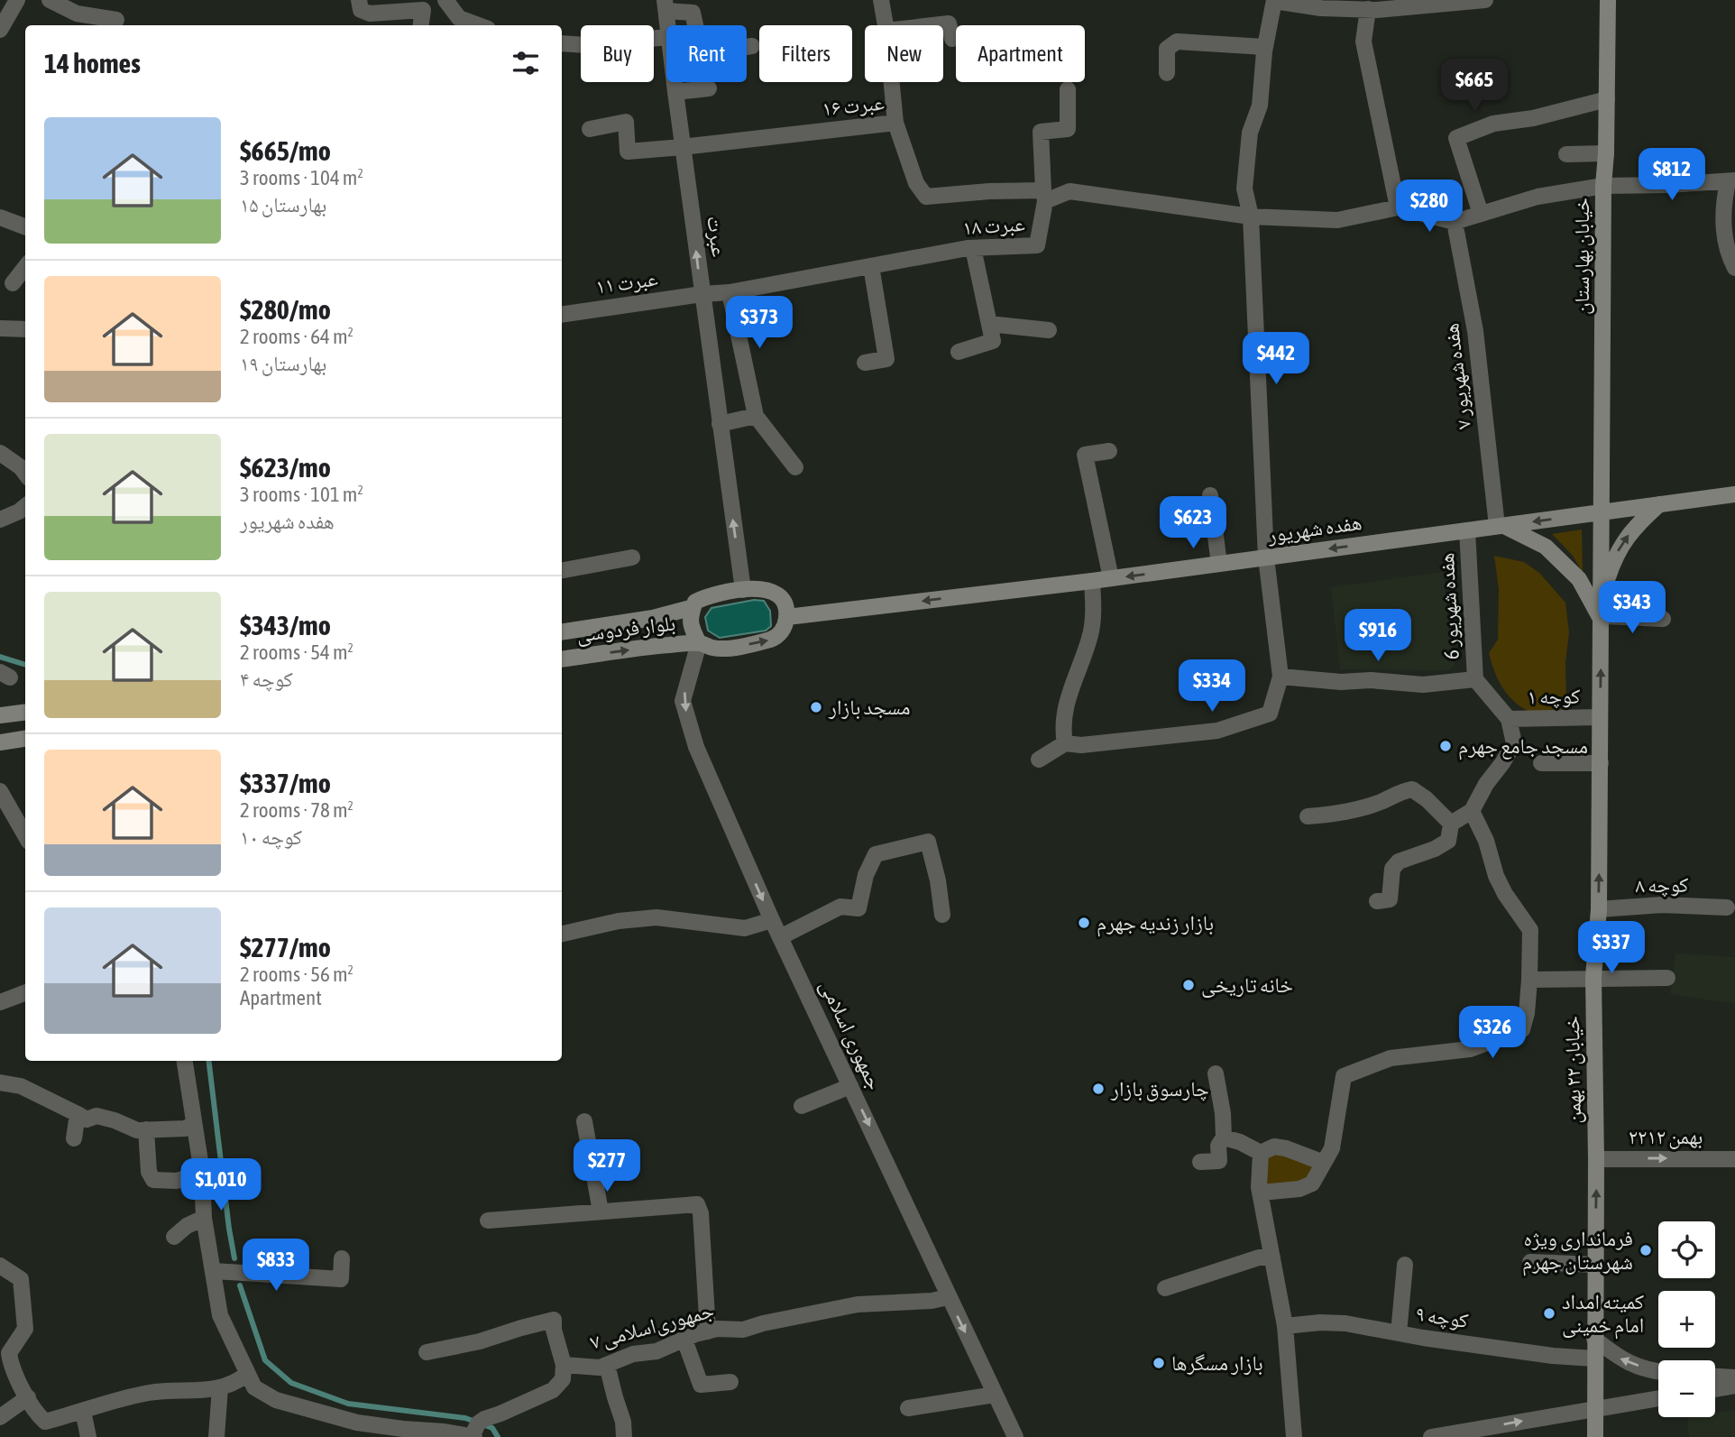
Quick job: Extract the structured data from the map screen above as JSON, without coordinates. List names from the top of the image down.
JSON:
{
  "streets": {
    "main road": [
      "خیابان بهارستان",
      "هفده شهریور",
      "بلوار فردوسی",
      "خیابان ۲۲ بهمن"
    ],
    "street": [
      "عبرت ۱۶",
      "عبرت ۱۸",
      "عبرت",
      "عبرت ۱۱",
      "هفده شهریور ۷",
      "هفده شهریور 6",
      "کوچه ۱",
      "کوچه ۸",
      "جمهوری اسلامی",
      "۲۲بهمن ۱۲",
      "کوچه ۹",
      "جمهوری‌اسلامی ۷"
    ]
  },
  "crossings": [
    ["عبرت ۱۶", "عبرت ۱۸"],
    ["عبرت ۱۶", "عبرت"],
    ["عبرت ۱۸", "عبرت"],
    ["عبرت ۱۸", "عبرت ۱۱"],
    ["عبرت", "عبرت ۱۱"],
    ["عبرت", "هفده شهریور"],
    ["عبرت", "بلوار فردوسی"],
    ["عبرت", "جمهوری اسلامی"],
    ["خیابان بهارستان", "هفده شهریور"],
    ["خیابان بهارستان", "خیابان ۲۲ بهمن"],
    ["هفده شهریور ۷", "هفده شهریور"],
    ["هفده شهریور", "هفده شهریور 6"],
    ["هفده شهریور", "بلوار فردوسی"],
    ["هفده شهریور", "جمهوری اسلامی"],
    ["هفده شهریور", "خیابان ۲۲ بهمن"],
    ["بلوار فردوسی", "جمهوری اسلامی"],
    ["کوچه ۱", "خیابان ۲۲ بهمن"],
    ["کوچه ۸", "خیابان ۲۲ بهمن"],
    ["جمهوری اسلامی", "جمهوری‌اسلامی ۷"],
    ["خیابان ۲۲ بهمن", "۲۲بهمن ۱۲"],
    ["خیابان ۲۲ بهمن", "کوچه ۹"]
  ],
  "one_way": [
    "عبرت",
    "هفده شهریور",
    "جمهوری اسلامی",
    "خیابان ۲۲ بهمن",
    "۲۲بهمن ۱۲"
  ],
  "places": [
    "مسجد بازار",
    "مسجد جامع جهرم",
    "بازار زندیه جهرم",
    "خانه تاریخی",
    "چارسوق بازار",
    "فرمانداری ویژه شهرستان جهرم",
    "کمیته امداد امام خمینی",
    "بازار مسگرها"
  ],
  "page": {
    "chip": [
      "Buy",
      "Rent",
      "Filters",
      "New",
      "Apartment"
    ],
    "heading": "14 homes",
    "price": [
      "$665",
      "$812",
      "$280",
      "$373",
      "$442",
      "$623",
      "$343",
      "$916",
      "$334",
      "$337",
      "$326",
      "$277",
      "$1,010",
      "$833"
    ],
    "list": [
      {
        "name": "$665/mo",
        "note": "3 rooms · 104 m² · بهارستان ۱۵"
      },
      {
        "name": "$280/mo",
        "note": "2 rooms · 64 m² · بهارستان ۱۹"
      },
      {
        "name": "$623/mo",
        "note": "3 rooms · 101 m² · هفده شهریور"
      },
      {
        "name": "$343/mo",
        "note": "2 rooms · 54 m² · کوچه ۴"
      },
      {
        "name": "$337/mo",
        "note": "2 rooms · 78 m² · کوچه ۱۰"
      },
      {
        "name": "$277/mo",
        "note": "2 rooms · 56 m² · Apartment"
      }
    ],
    "map_buttons": ["+", "−"]
  }
}
